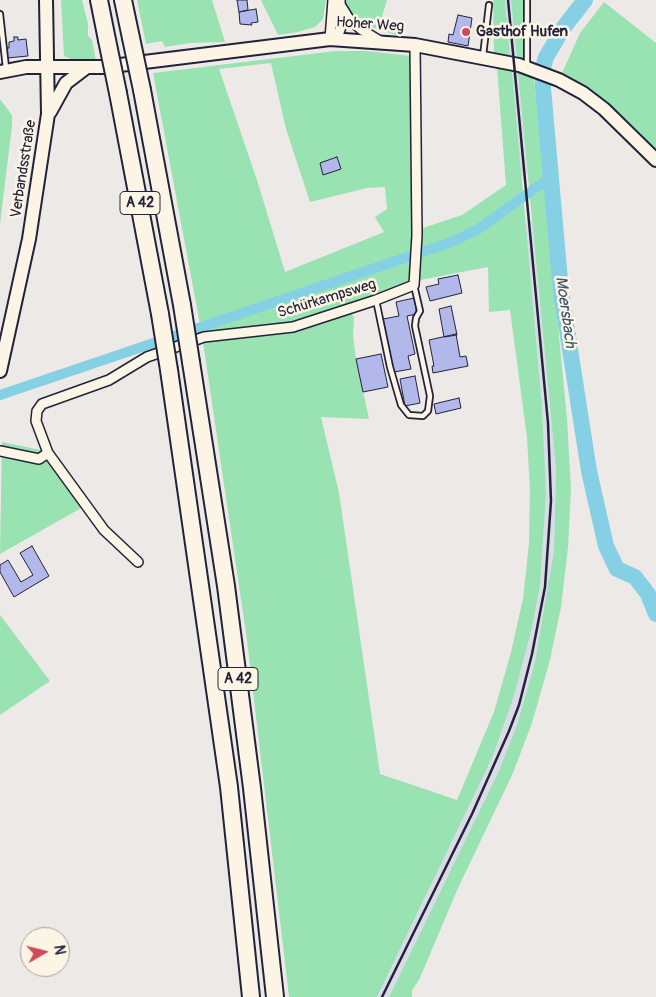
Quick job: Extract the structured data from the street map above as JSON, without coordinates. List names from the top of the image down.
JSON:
{
  "streets": {
    "highway": ["A 42"],
    "main road": ["Hoher Weg", "Verbandsstraße"],
    "street": ["Schürkampsweg"]
  },
  "crossings": [
    ["Hoher Weg", "Verbandsstraße"]
  ],
  "water": ["Moersbach"],
  "places": ["Gasthof Hufen"],
  "north": "right"
}
